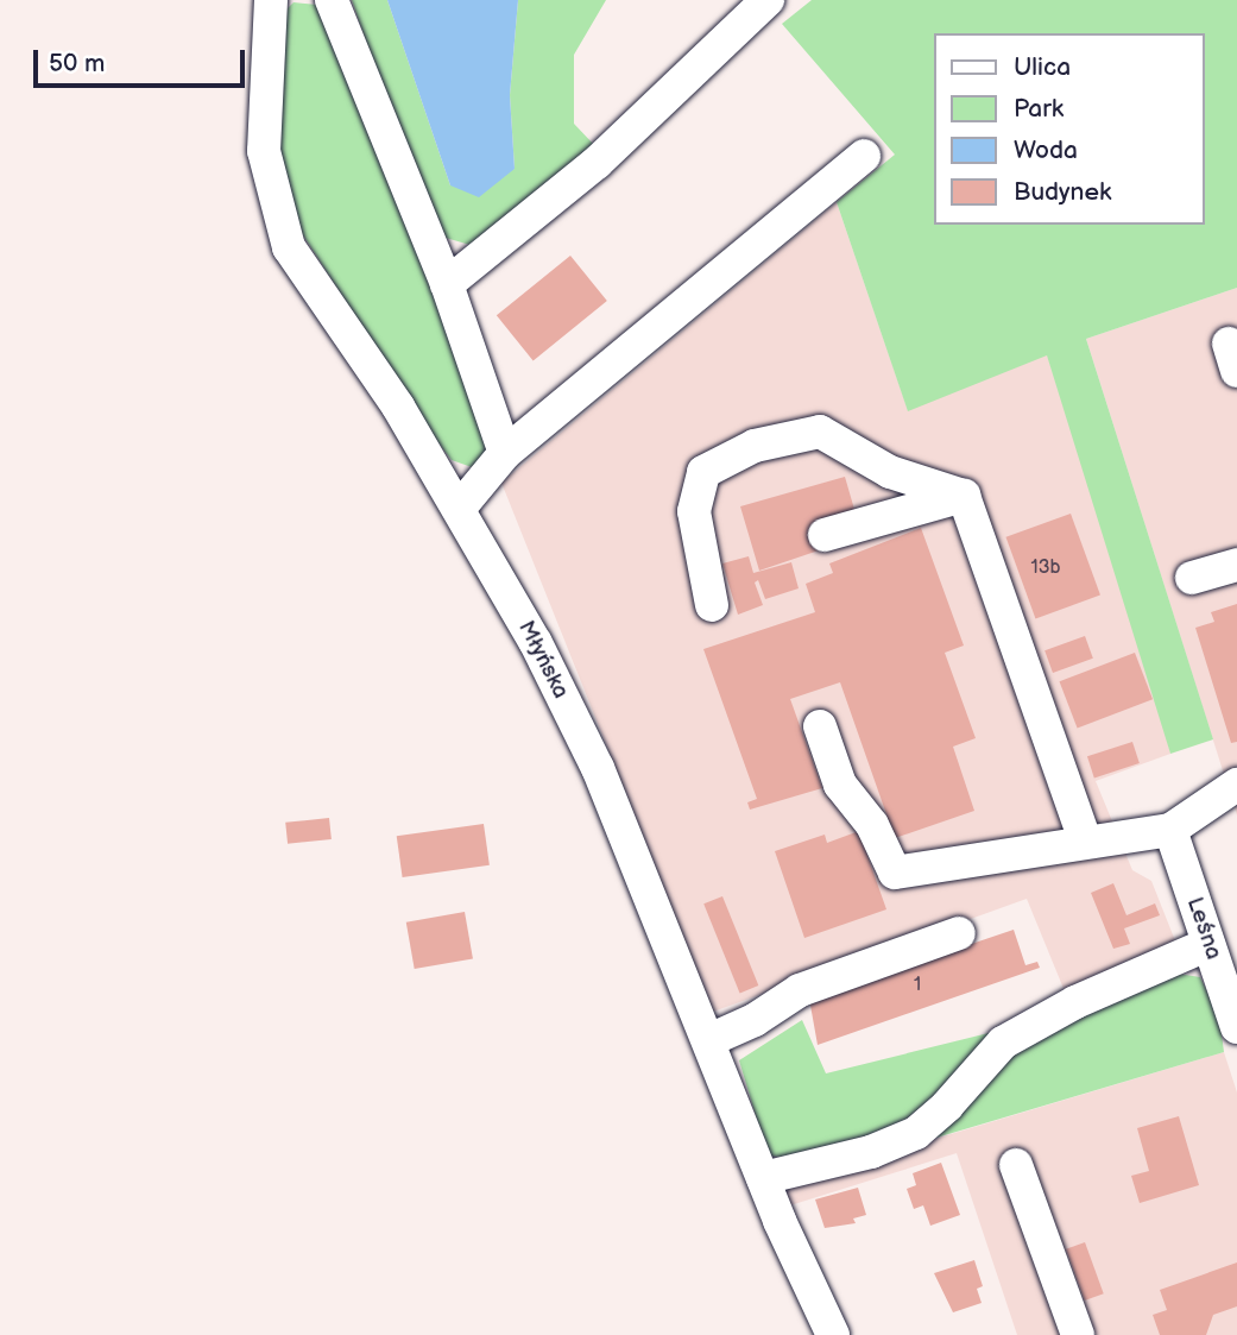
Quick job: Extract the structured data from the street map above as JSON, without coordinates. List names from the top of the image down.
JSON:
{
  "streets": {
    "street": ["Młyńska", "Leśna"]
  },
  "house_numbers": ["13b", "1"],
  "legend": [
    "Ulica",
    "Park",
    "Woda",
    "Budynek"
  ],
  "scale_bar": "50 m"
}
